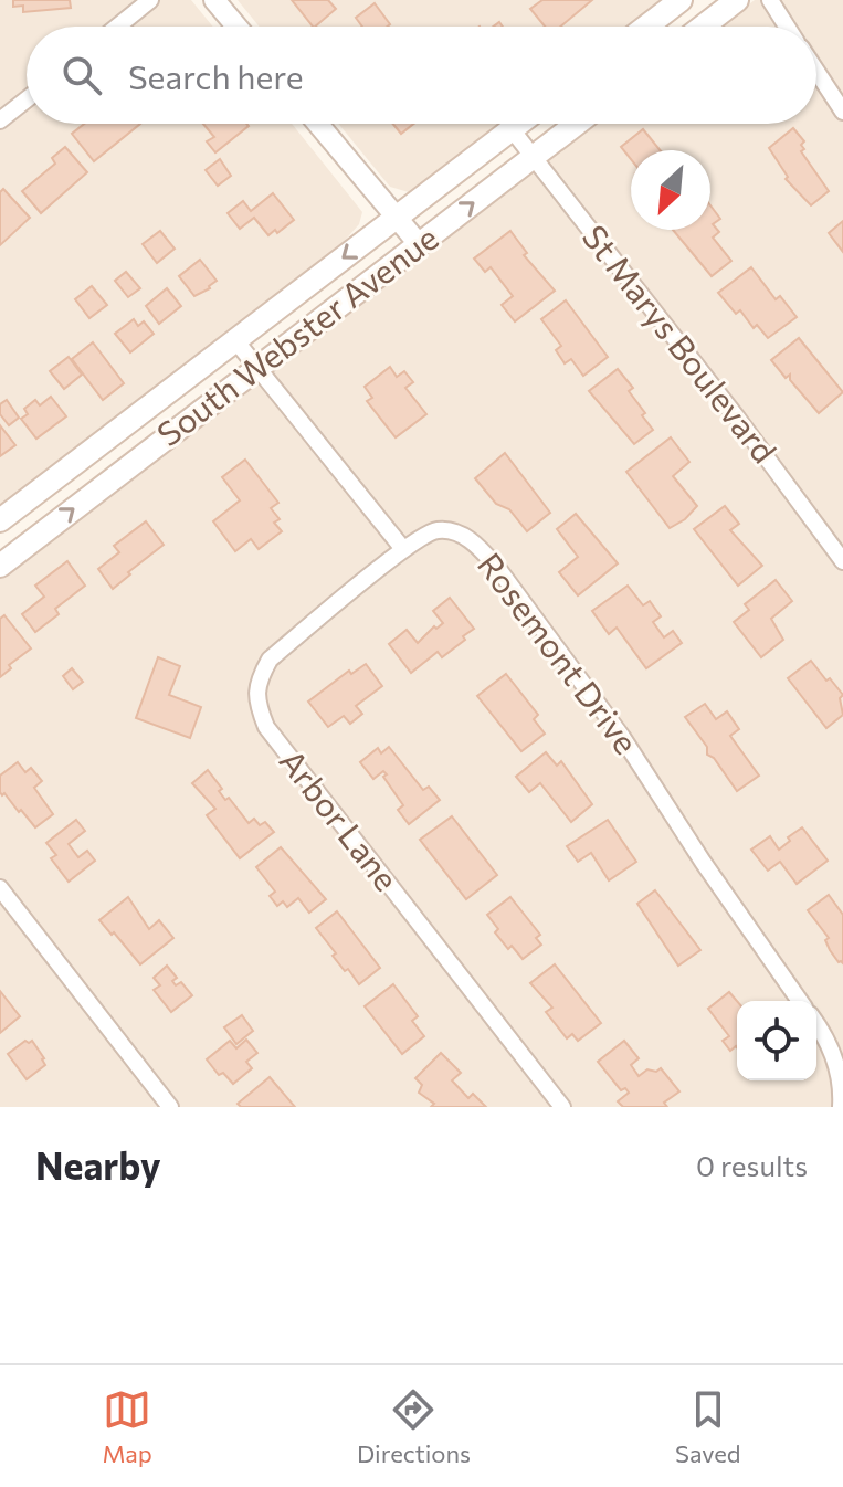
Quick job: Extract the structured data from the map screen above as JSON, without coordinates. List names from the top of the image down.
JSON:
{
  "streets": {
    "main road": ["South Webster Avenue"],
    "street": ["St Marys Boulevard", "Rosemont Drive", "Arbor Lane"]
  },
  "crossings": [
    ["South Webster Avenue", "St Marys Boulevard"],
    ["Rosemont Drive", "Arbor Lane"]
  ],
  "north": "bottom left",
  "page": {
    "search": "Search here",
    "heading": ["Nearby", "0 results"],
    "nav": ["Map", "Directions", "Saved"]
  }
}
